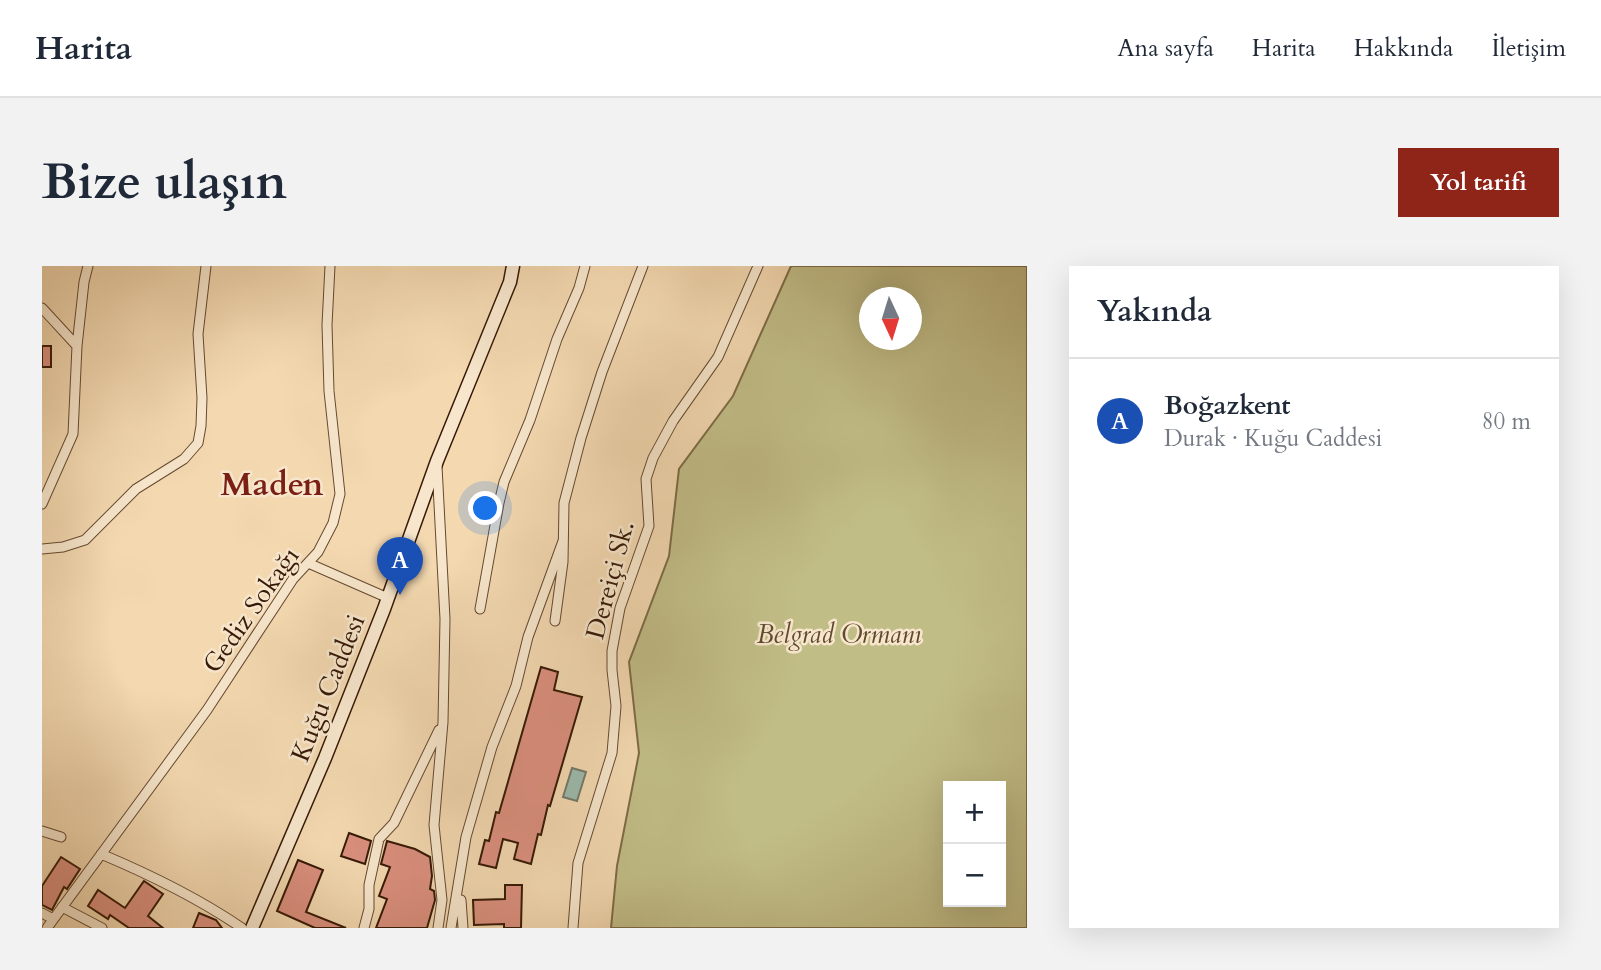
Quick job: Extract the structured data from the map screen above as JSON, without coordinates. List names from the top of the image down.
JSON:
{
  "streets": {
    "street": ["Dereiçi Sk.", "Gediz Sokağı", "Kuğu Caddesi"]
  },
  "districts": ["Maden"],
  "parks": ["Belgrad Ormanı"],
  "north": "bottom",
  "page": {
    "header": "Harita",
    "nav": [
      "Ana sayfa",
      "Harita",
      "Hakkında",
      "İletişim"
    ],
    "buttons": "Yol tarifi",
    "title": "Bize ulaşın",
    "heading": "Yakında",
    "list": [
      {
        "mark": "A",
        "name": "Boğazkent",
        "note": "Durak · Kuğu Caddesi",
        "value": "80 m"
      }
    ],
    "pins": "A",
    "map_buttons": ["+", "−"]
  }
}
